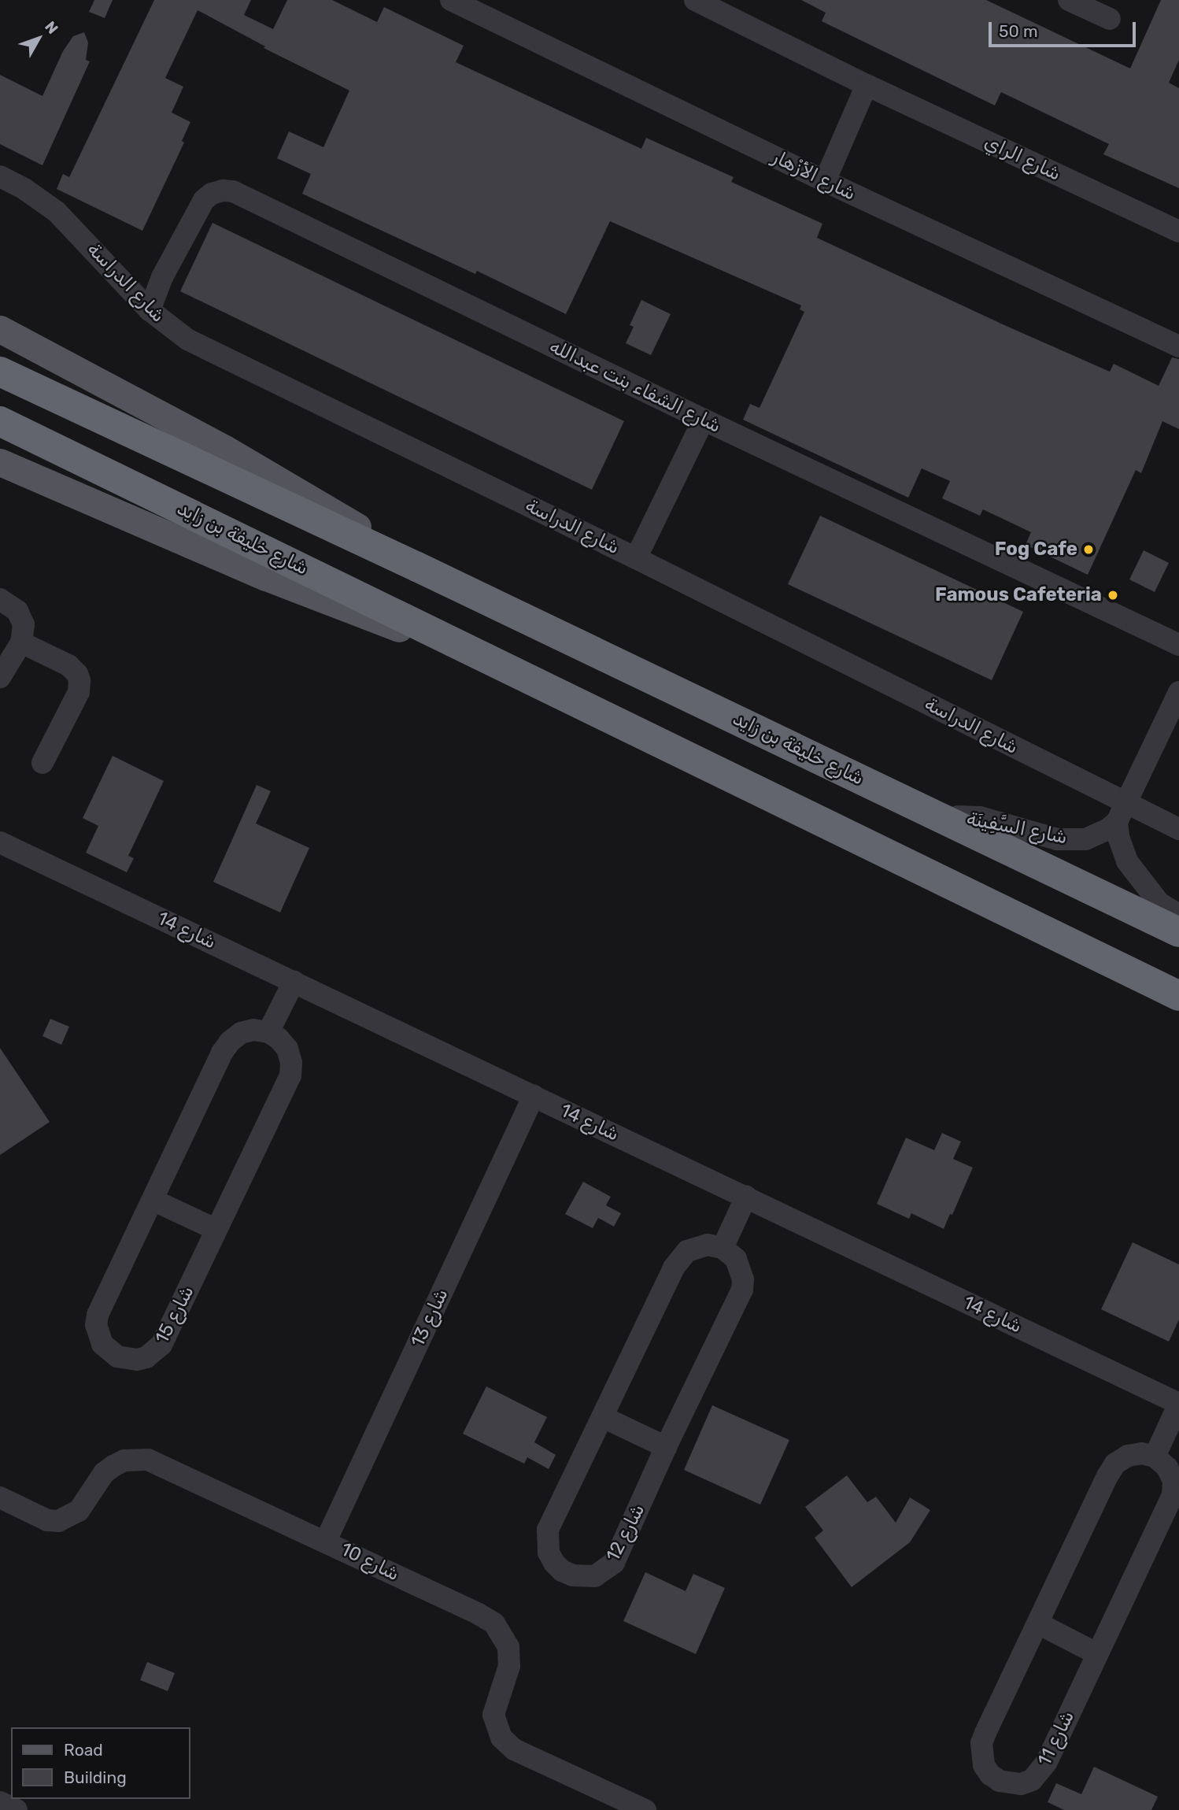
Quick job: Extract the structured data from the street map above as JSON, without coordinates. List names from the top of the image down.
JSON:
{
  "streets": {
    "highway": ["شارع خليفة بن زايد"],
    "street": [
      "شارع الراي",
      "شارع الأَزْهار",
      "شارع الدراسة",
      "شارع الشفاء بنت عبدالله",
      "شارع السَّفِينَة",
      "شارع 14",
      "شارع 15",
      "شارع 13",
      "شارع 12",
      "شارع 10",
      "شارع 11"
    ]
  },
  "crossings": [
    ["شارع الدراسة", "شارع الشفاء بنت عبدالله"],
    ["شارع الدراسة", "شارع السَّفِينَة"],
    ["شارع خليفة بن زايد", "شارع السَّفِينَة"],
    ["شارع 14", "شارع 13"],
    ["شارع 13", "شارع 10"]
  ],
  "places": ["Fog Cafe", "Famous Cafeteria"],
  "legend": ["Road", "Building"],
  "scale_bar": "50 m",
  "north": "top right"
}
